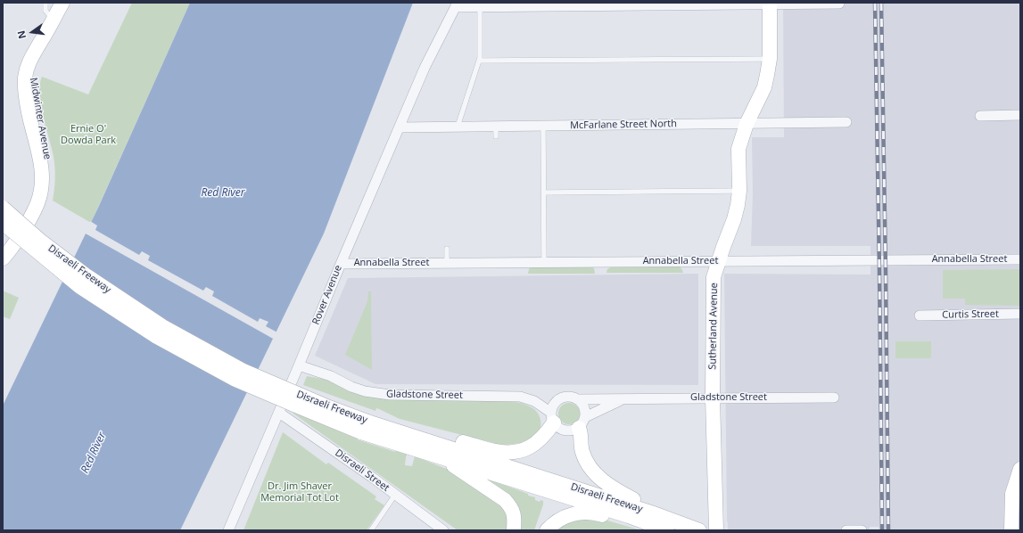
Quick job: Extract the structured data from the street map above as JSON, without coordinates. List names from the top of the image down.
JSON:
{
  "streets": {
    "main road": ["Midwinter Avenue", "Disraeli Freeway", "Sutherland Avenue"],
    "street": [
      "McFarlane Street North",
      "Annabella Street",
      "Rover Avenue",
      "Curtis Street",
      "Gladstone Street",
      "Disraeli Street"
    ]
  },
  "crossings": [
    ["McFarlane Street North", "Rover Avenue"],
    ["McFarlane Street North", "Sutherland Avenue"],
    ["Annabella Street", "Rover Avenue"],
    ["Annabella Street", "Sutherland Avenue"],
    ["Rover Avenue", "Gladstone Street"],
    ["Rover Avenue", "Disraeli Street"],
    ["Sutherland Avenue", "Gladstone Street"]
  ],
  "water": ["Red River"],
  "parks": ["Ernie O' Dowda Park", "Dr. Jim Shaver Memorial Tot Lot"],
  "north": "left"
}
